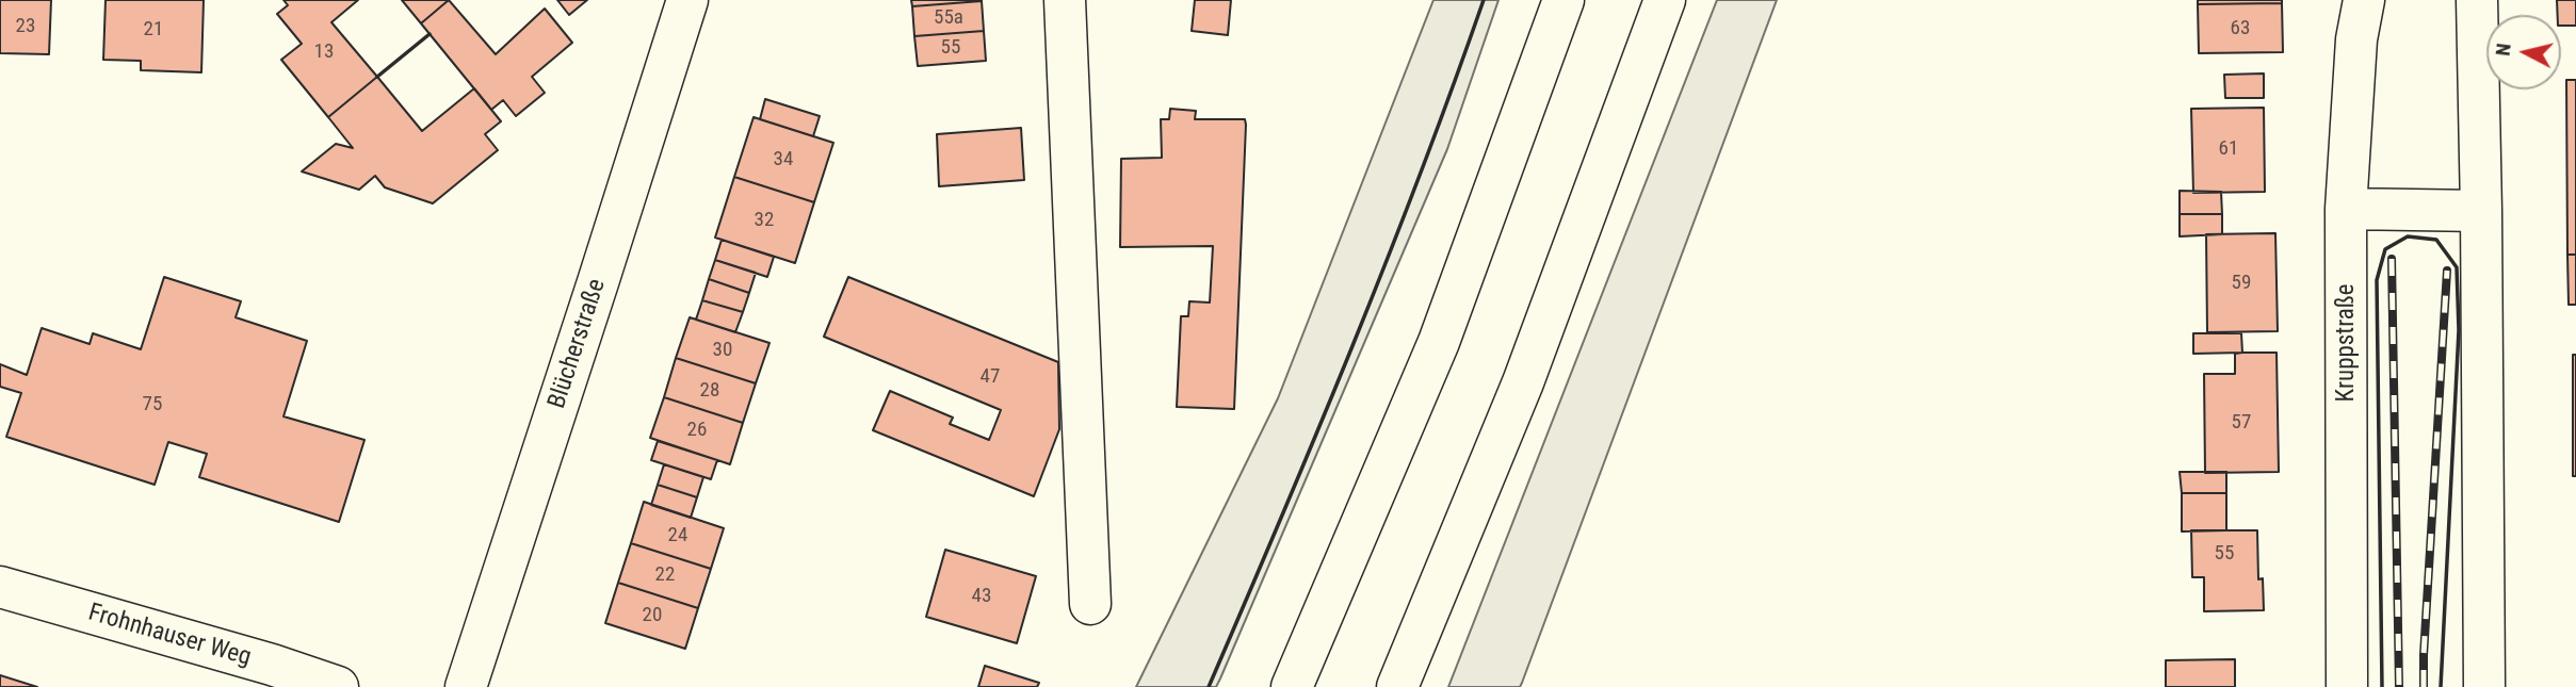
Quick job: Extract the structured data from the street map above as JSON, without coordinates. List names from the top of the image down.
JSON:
{
  "streets": {
    "main road": ["Kruppstraße", "Blücherstraße", "Frohnhauser Weg"]
  },
  "house_numbers": [
    "55a",
    "23",
    "63",
    "21",
    "55",
    "13",
    "61",
    "34",
    "32",
    "59",
    "30",
    "47",
    "28",
    "75",
    "57",
    "26",
    "24",
    "55",
    "22",
    "43",
    "20"
  ],
  "north": "left"
}
